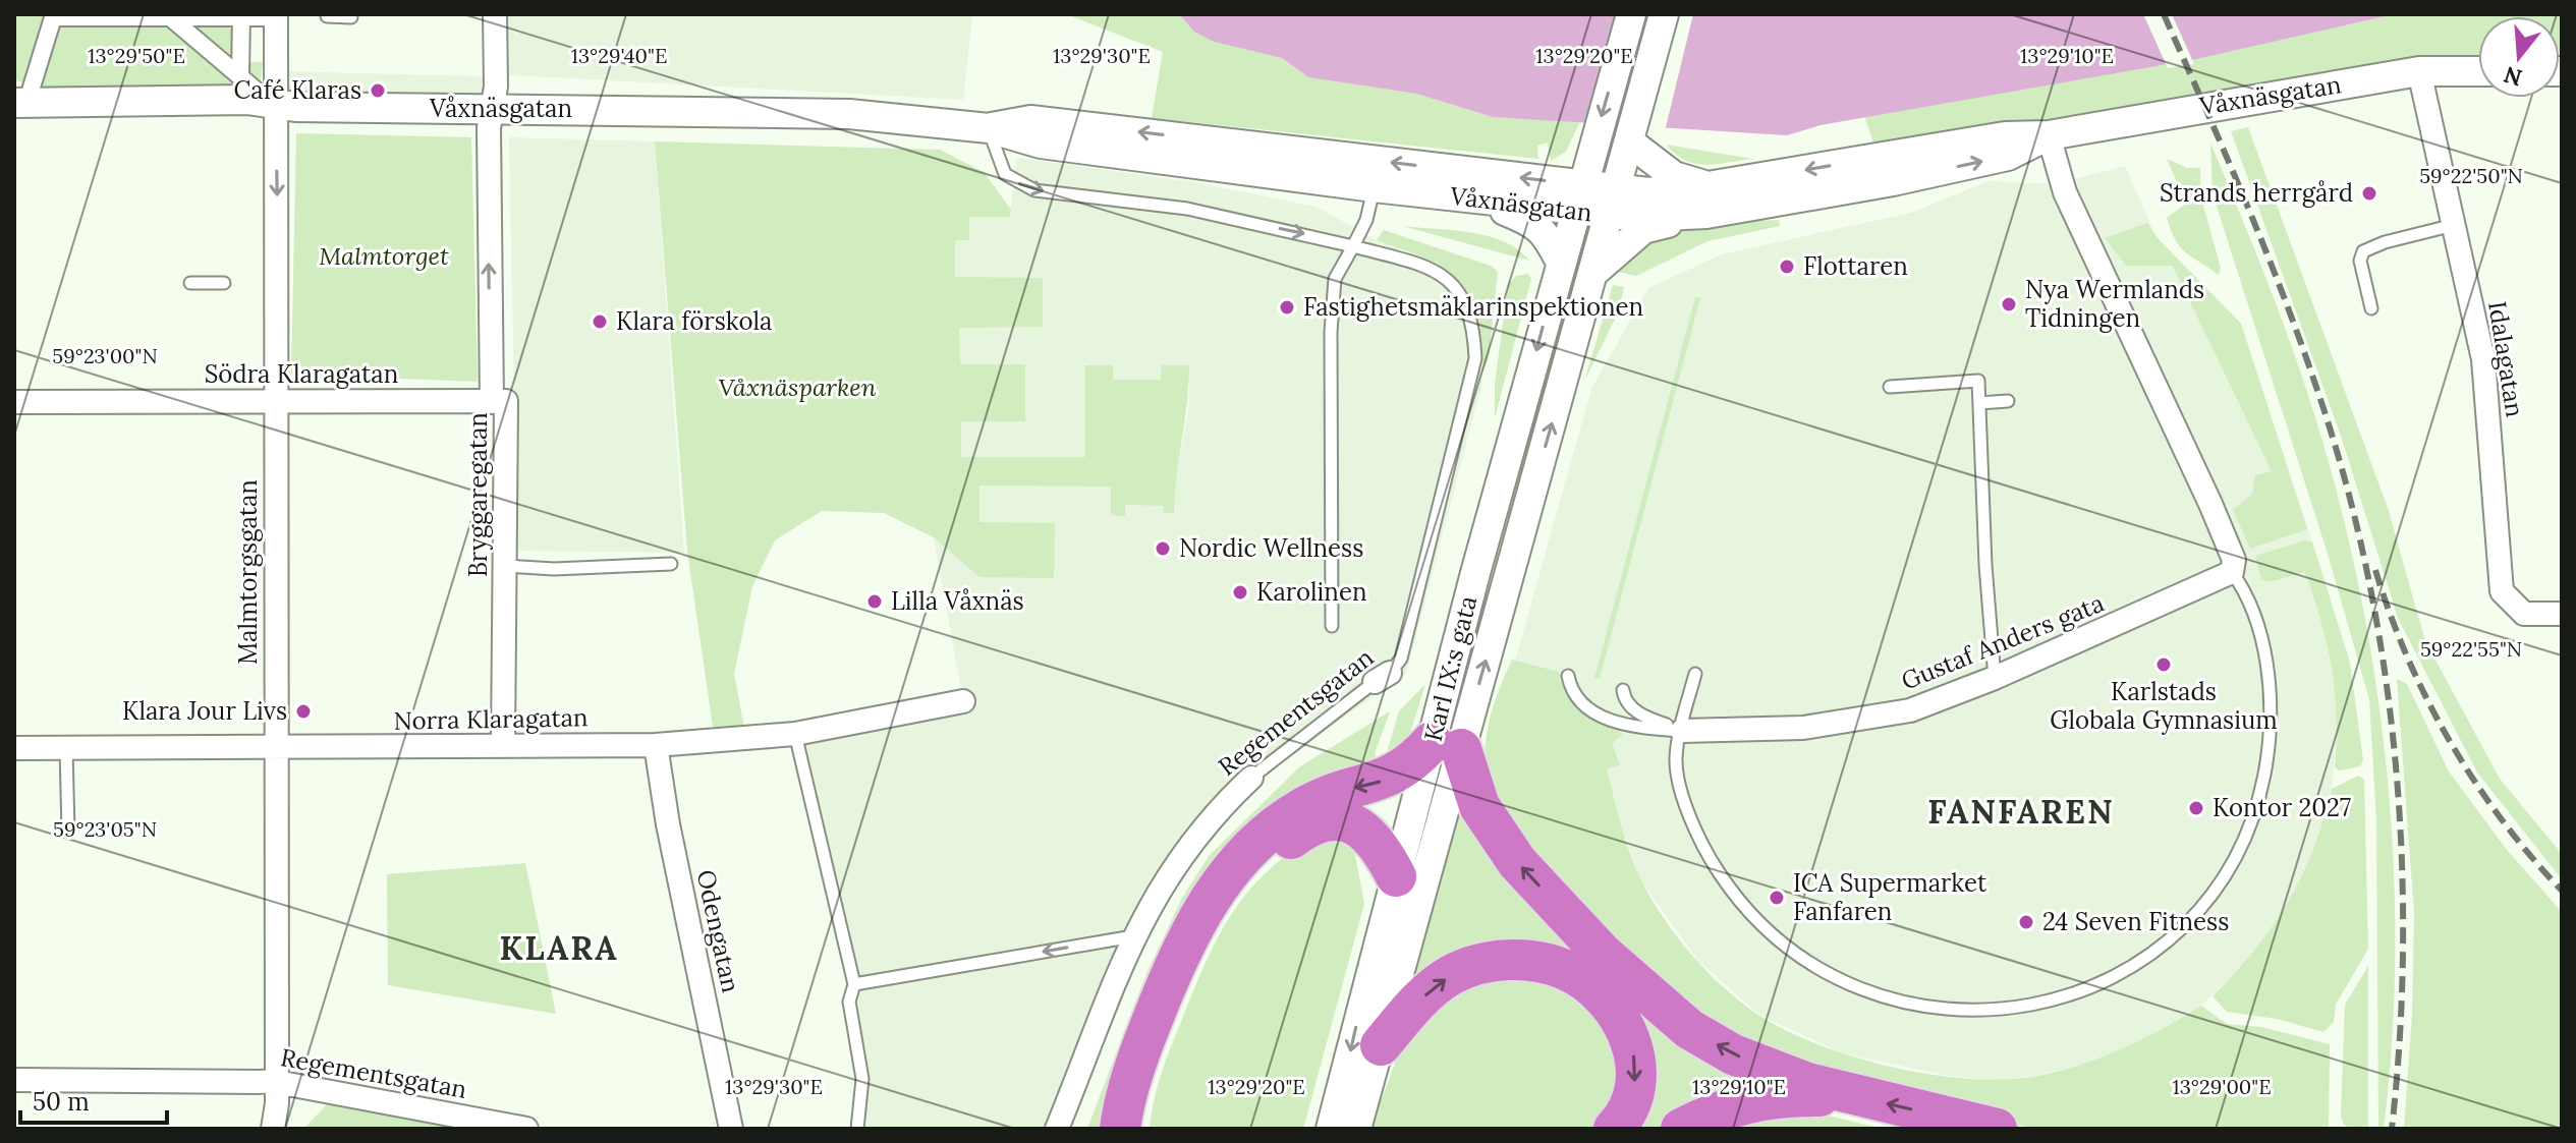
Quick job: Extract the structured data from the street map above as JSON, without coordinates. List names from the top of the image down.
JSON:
{
  "streets": {
    "street": [
      "Våxnäsgatan",
      "Idalagatan",
      "Södra Klaragatan",
      "Bryggaregatan",
      "Malmtorgsgatan",
      "Gustaf Anders gata",
      "Karl IX:s gata",
      "Regementsgatan",
      "Norra Klaragatan",
      "Odengatan"
    ]
  },
  "crossings": [
    ["Våxnäsgatan", "Idalagatan"],
    ["Våxnäsgatan", "Bryggaregatan"],
    ["Våxnäsgatan", "Malmtorgsgatan"],
    ["Våxnäsgatan", "Karl IX:s gata"],
    ["Våxnäsgatan", "Regementsgatan"],
    ["Södra Klaragatan", "Bryggaregatan"],
    ["Södra Klaragatan", "Malmtorgsgatan"],
    ["Bryggaregatan", "Norra Klaragatan"],
    ["Malmtorgsgatan", "Regementsgatan"],
    ["Malmtorgsgatan", "Norra Klaragatan"],
    ["Norra Klaragatan", "Odengatan"]
  ],
  "one_way": ["Bryggaregatan"],
  "districts": ["FANFAREN", "KLARA"],
  "parks": ["Malmtorget", "Våxnäsparken"],
  "places": [
    "Café Klaras",
    "Strands herrgård",
    "Flottaren",
    "Nya Wermlands Tidningen",
    "Fastighetsmäklarinspektionen",
    "Klara förskola",
    "Nordic Wellness",
    "Karolinen",
    "Lilla Våxnäs",
    "Karlstads Globala Gymnasium",
    "Klara Jour Livs",
    "Kontor 2027",
    "ICA Supermarket Fanfaren",
    "24 Seven Fitness"
  ],
  "scale_bar": "50 m",
  "north": "bottom",
  "coordinates": [
    "13°29'50\"E",
    "13°29'40\"E",
    "13°29'30\"E",
    "13°29'20\"E",
    "13°29'10\"E",
    "59°22'50\"N",
    "59°23'00\"N",
    "59°22'55\"N",
    "59°23'05\"N",
    "13°29'00\"E"
  ]
}
